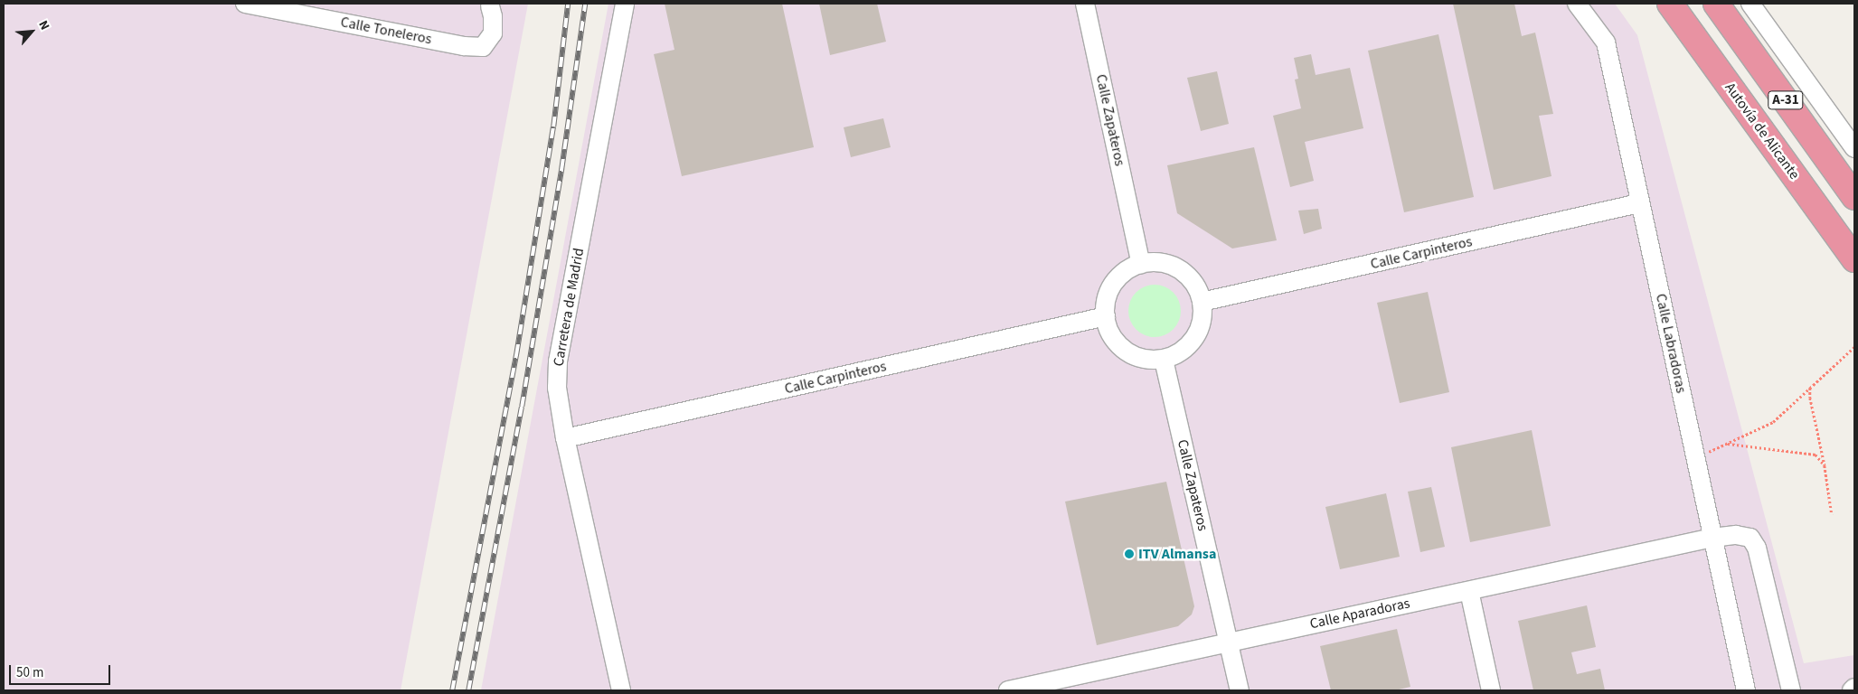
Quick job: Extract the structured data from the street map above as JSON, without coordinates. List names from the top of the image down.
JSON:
{
  "streets": {
    "highway": ["A-31", "Autovía de Alicante"],
    "street": [
      "Calle Toneleros",
      "Calle Zapateros",
      "Calle Carpinteros",
      "Carretera de Madrid",
      "Calle Labradoras",
      "Calle Aparadoras"
    ]
  },
  "crossings": [
    ["Calle Zapateros", "Calle Carpinteros"],
    ["Calle Zapateros", "Calle Aparadoras"],
    ["Calle Carpinteros", "Carretera de Madrid"],
    ["Calle Carpinteros", "Calle Labradoras"],
    ["Calle Labradoras", "Calle Aparadoras"]
  ],
  "places": ["ITV Almansa"],
  "scale_bar": "50 m",
  "north": "top right"
}
